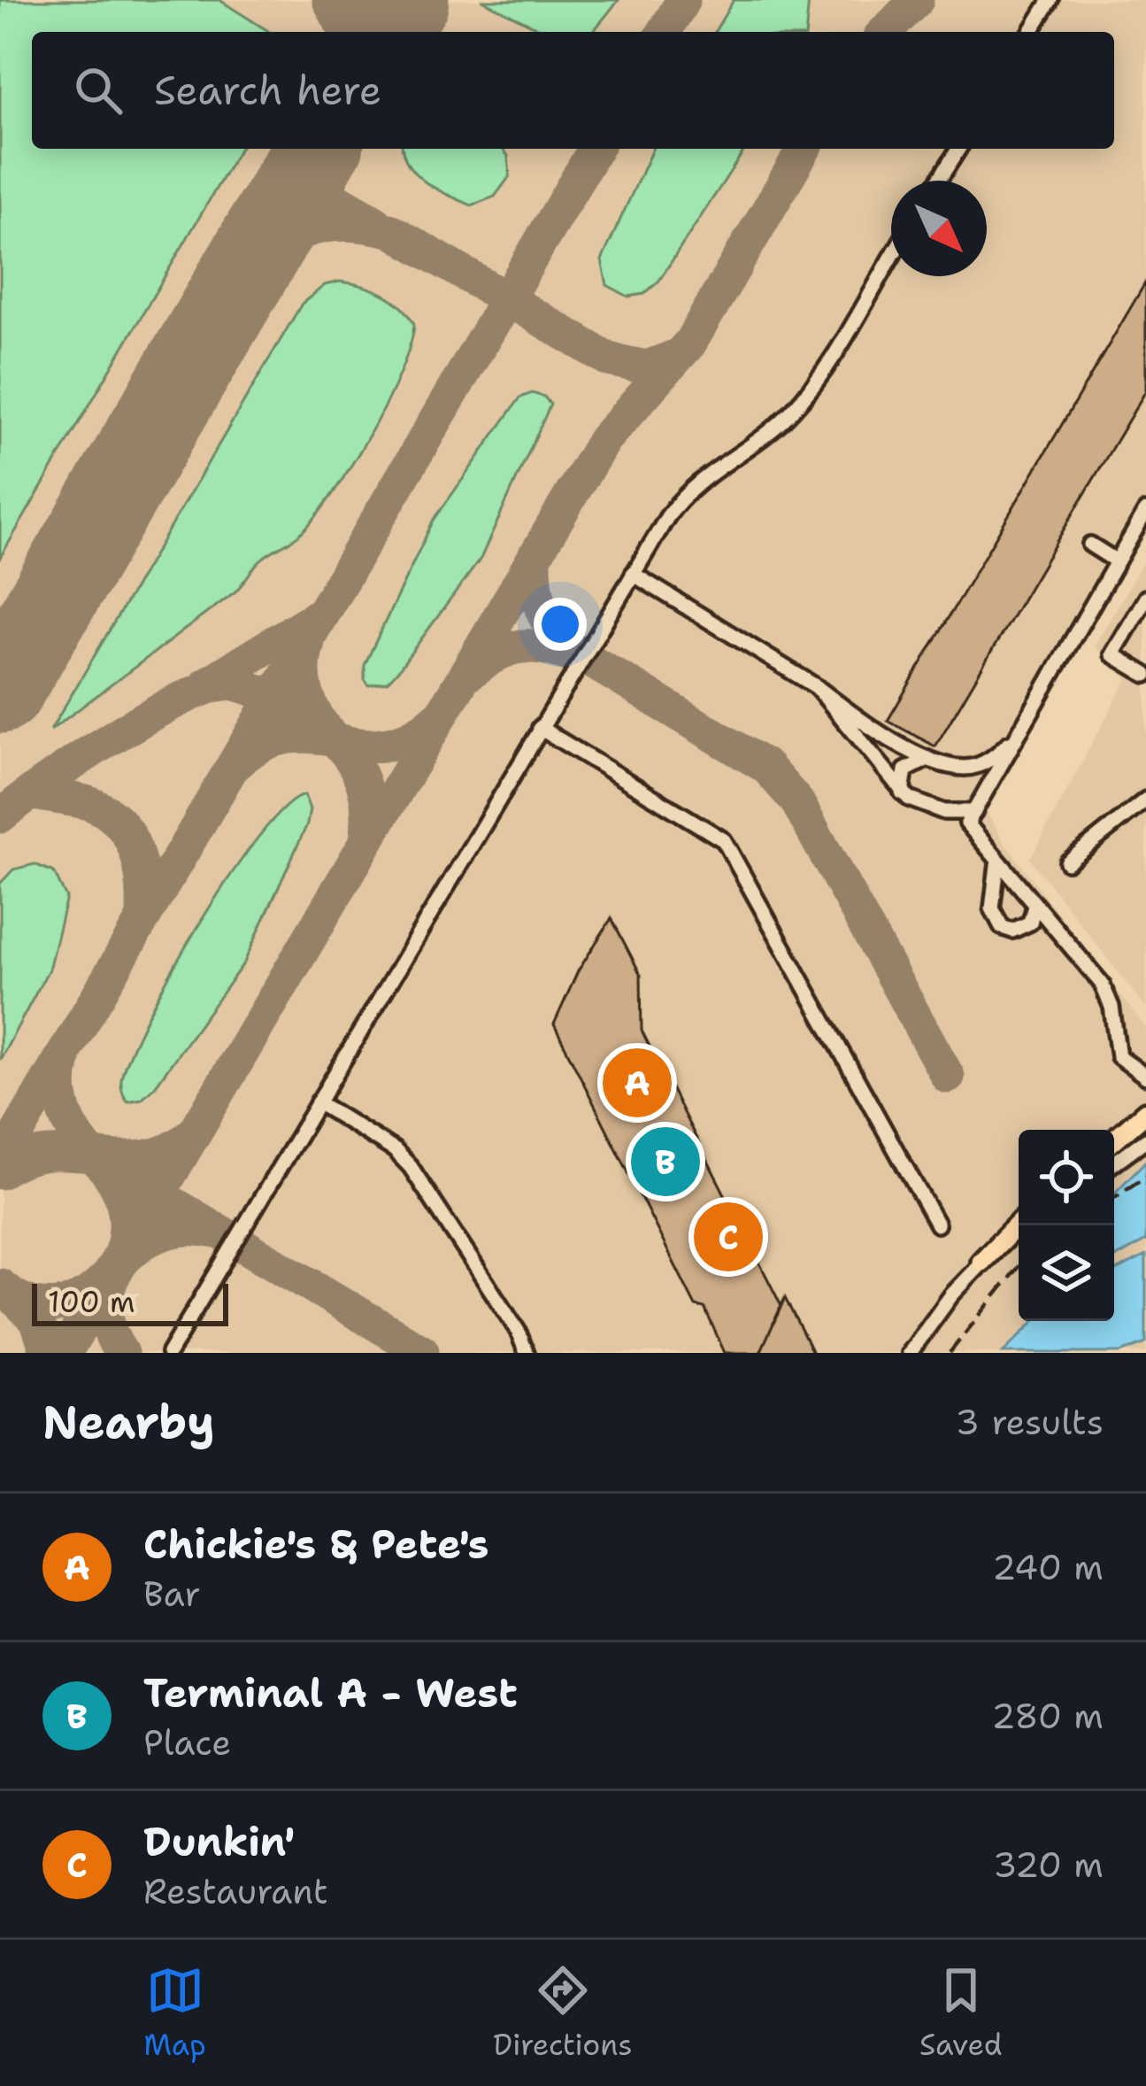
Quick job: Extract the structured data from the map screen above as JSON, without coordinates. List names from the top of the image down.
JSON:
{
  "scale_bar": "100 m",
  "north": "bottom right",
  "page": {
    "search": "Search here",
    "pins": ["A", "B", "C"],
    "scale": "100 m",
    "heading": ["Nearby", "3 results"],
    "list": [
      {
        "mark": "A",
        "name": "Chickie's & Pete's",
        "note": "Bar",
        "value": "240 m"
      },
      {
        "mark": "B",
        "name": "Terminal A - West",
        "note": "Place",
        "value": "280 m"
      },
      {
        "mark": "C",
        "name": "Dunkin'",
        "note": "Restaurant",
        "value": "320 m"
      }
    ],
    "nav": ["Map", "Directions", "Saved"]
  }
}
